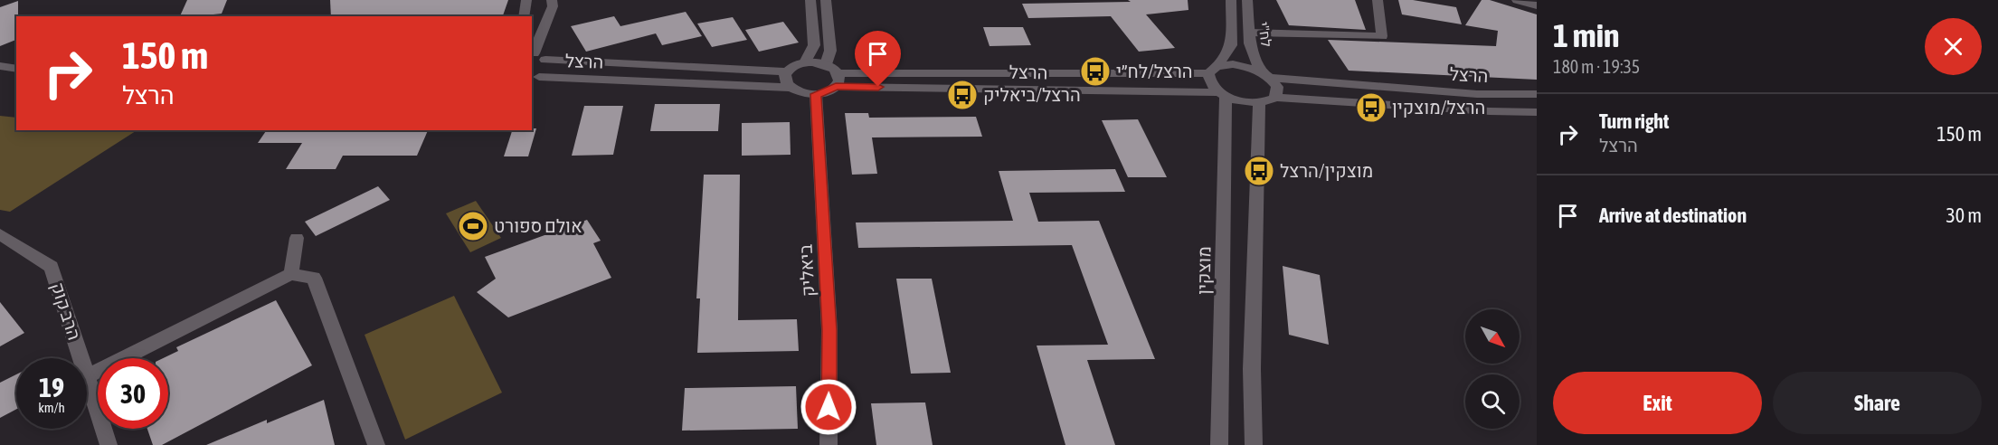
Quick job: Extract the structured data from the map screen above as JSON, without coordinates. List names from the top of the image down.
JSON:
{
  "streets": {
    "street": [
      "לח\"י",
      "הרצל",
      "ביאליק",
      "מוצקין",
      "הרב קוק"
    ]
  },
  "crossings": [
    ["לח\"י", "הרצל"],
    ["הרצל", "ביאליק"],
    ["הרצל", "מוצקין"]
  ],
  "places": {
    "bus stop": [
      "הרצל/לח״י",
      "הרצל/ביאליק",
      "הרצל/מוצקין",
      "מוצקין/הרצל"
    ],
    "sports": ["אולם ספורט"]
  },
  "north": "bottom right",
  "page": {
    "heading": ["1 min", "180 m · 19:35"],
    "turn": ["150 m", "הרצל"],
    "list": [
      {
        "name": "Turn right",
        "note": "הרצל",
        "value": "150 m"
      },
      {
        "name": "Arrive at destination",
        "value": "30 m"
      }
    ],
    "speed": "19 km/h",
    "limit": "30",
    "buttons": ["Exit", "Share"]
  }
}
